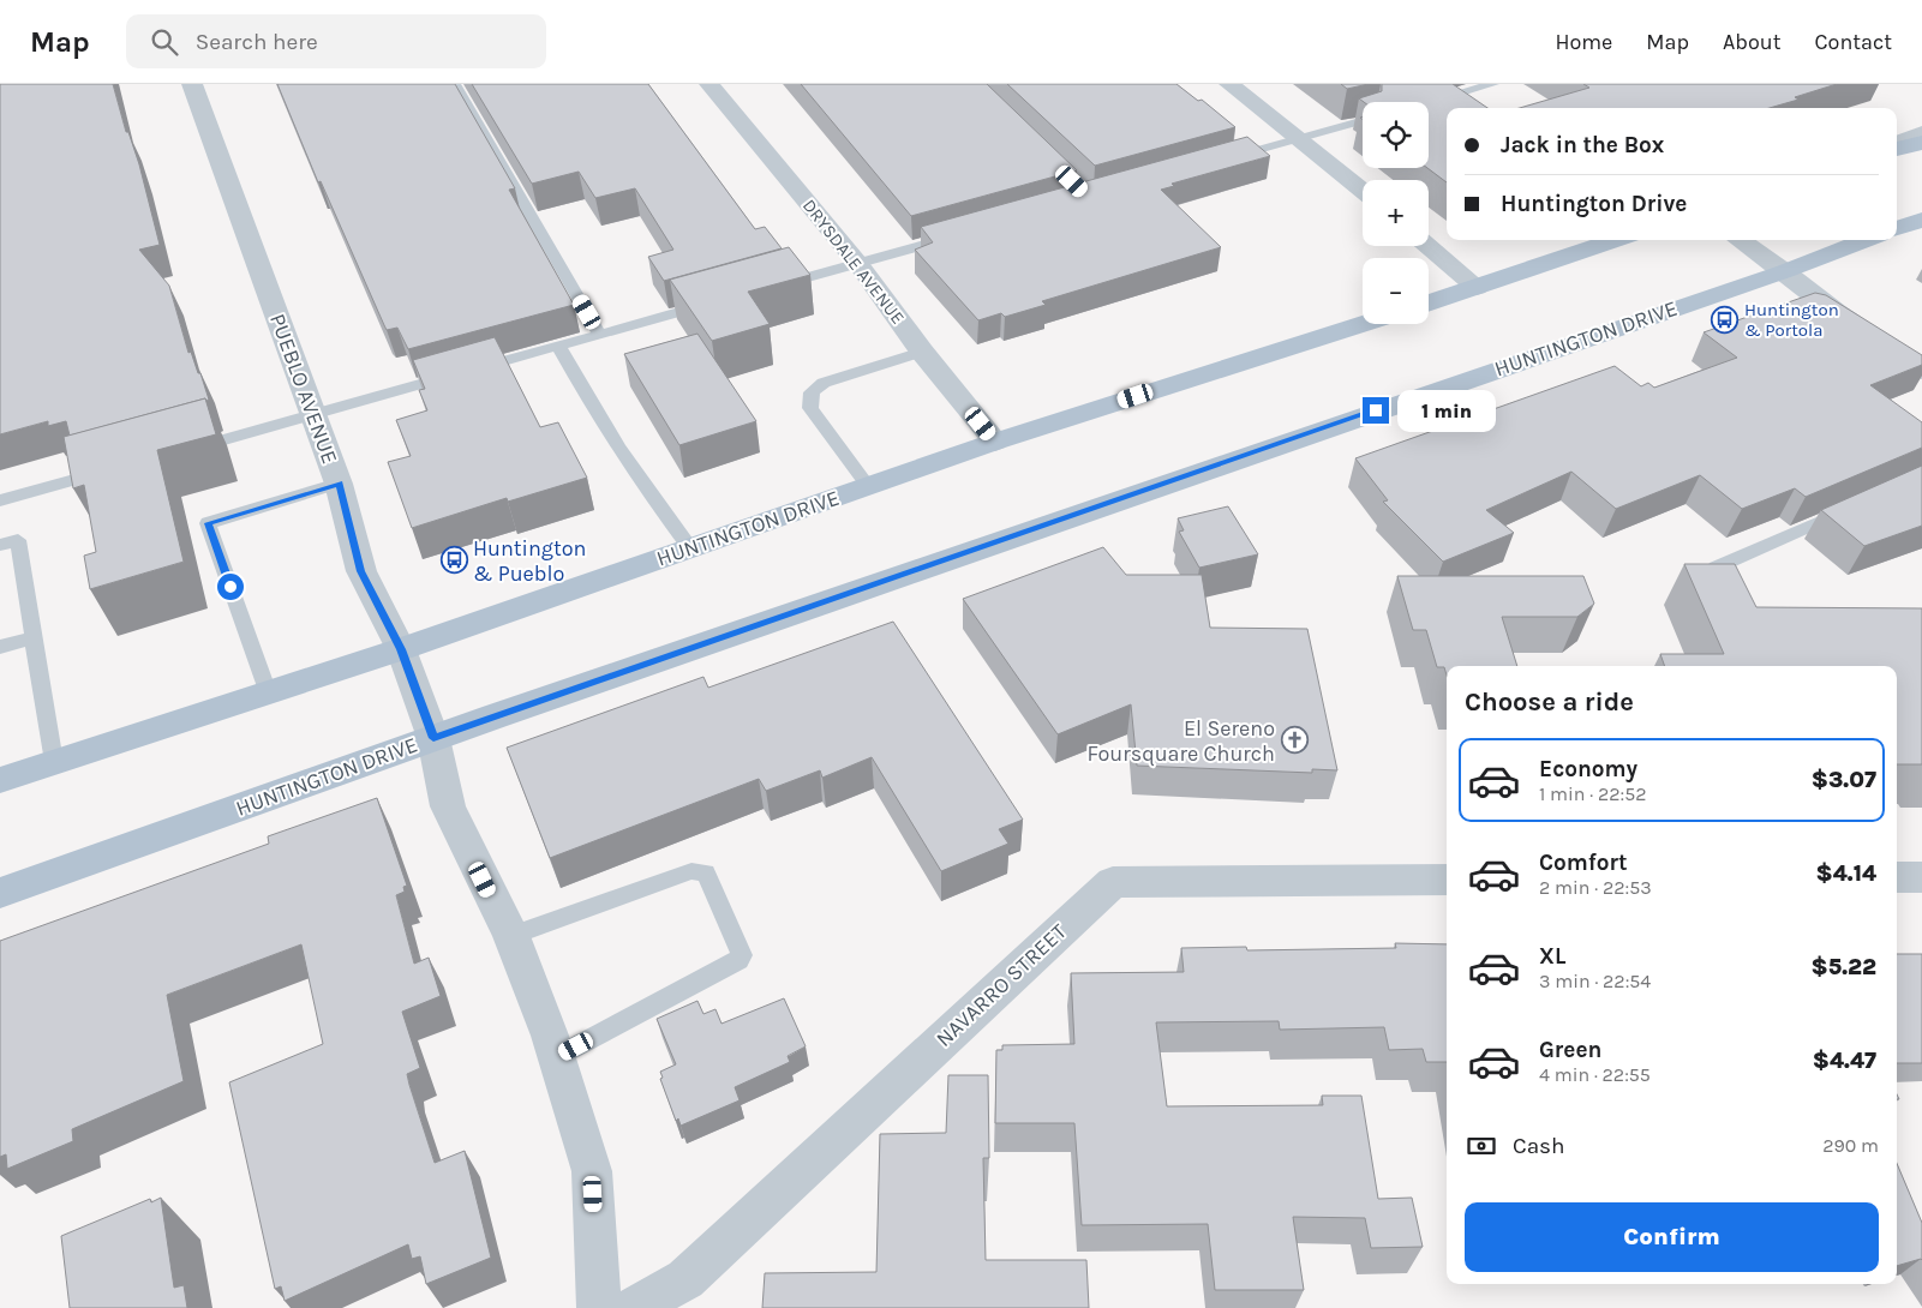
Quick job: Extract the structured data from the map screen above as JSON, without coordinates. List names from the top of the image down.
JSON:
{
  "streets": {
    "main road": ["HUNTINGTON DRIVE"],
    "street": ["DRYSDALE AVENUE", "PUEBLO AVENUE", "NAVARRO STREET"]
  },
  "crossings": [
    ["DRYSDALE AVENUE", "HUNTINGTON DRIVE"],
    ["HUNTINGTON DRIVE", "PUEBLO AVENUE"]
  ],
  "places": {
    "bus stop": ["Huntington & Portola", "Huntington & Pueblo"],
    "church": ["El Sereno Foursquare Church"]
  },
  "page": {
    "header": "Map",
    "search": "Search here",
    "nav": [
      "Home",
      "Map",
      "About",
      "Contact"
    ],
    "map_buttons": ["+", "−"],
    "banner": ["Jack in the Box", "Huntington Drive"],
    "bubble": "1 min",
    "heading": "Choose a ride",
    "list": [
      {
        "name": "Economy",
        "note": "1 min · 22:52",
        "value": "$3.07"
      },
      {
        "name": "Comfort",
        "note": "2 min · 22:53",
        "value": "$4.14"
      },
      {
        "name": "XL",
        "note": "3 min · 22:54",
        "value": "$5.22"
      },
      {
        "name": "Green",
        "note": "4 min · 22:55",
        "value": "$4.47"
      }
    ],
    "pay": ["Cash", "290 m"],
    "buttons": "Confirm"
  }
}
